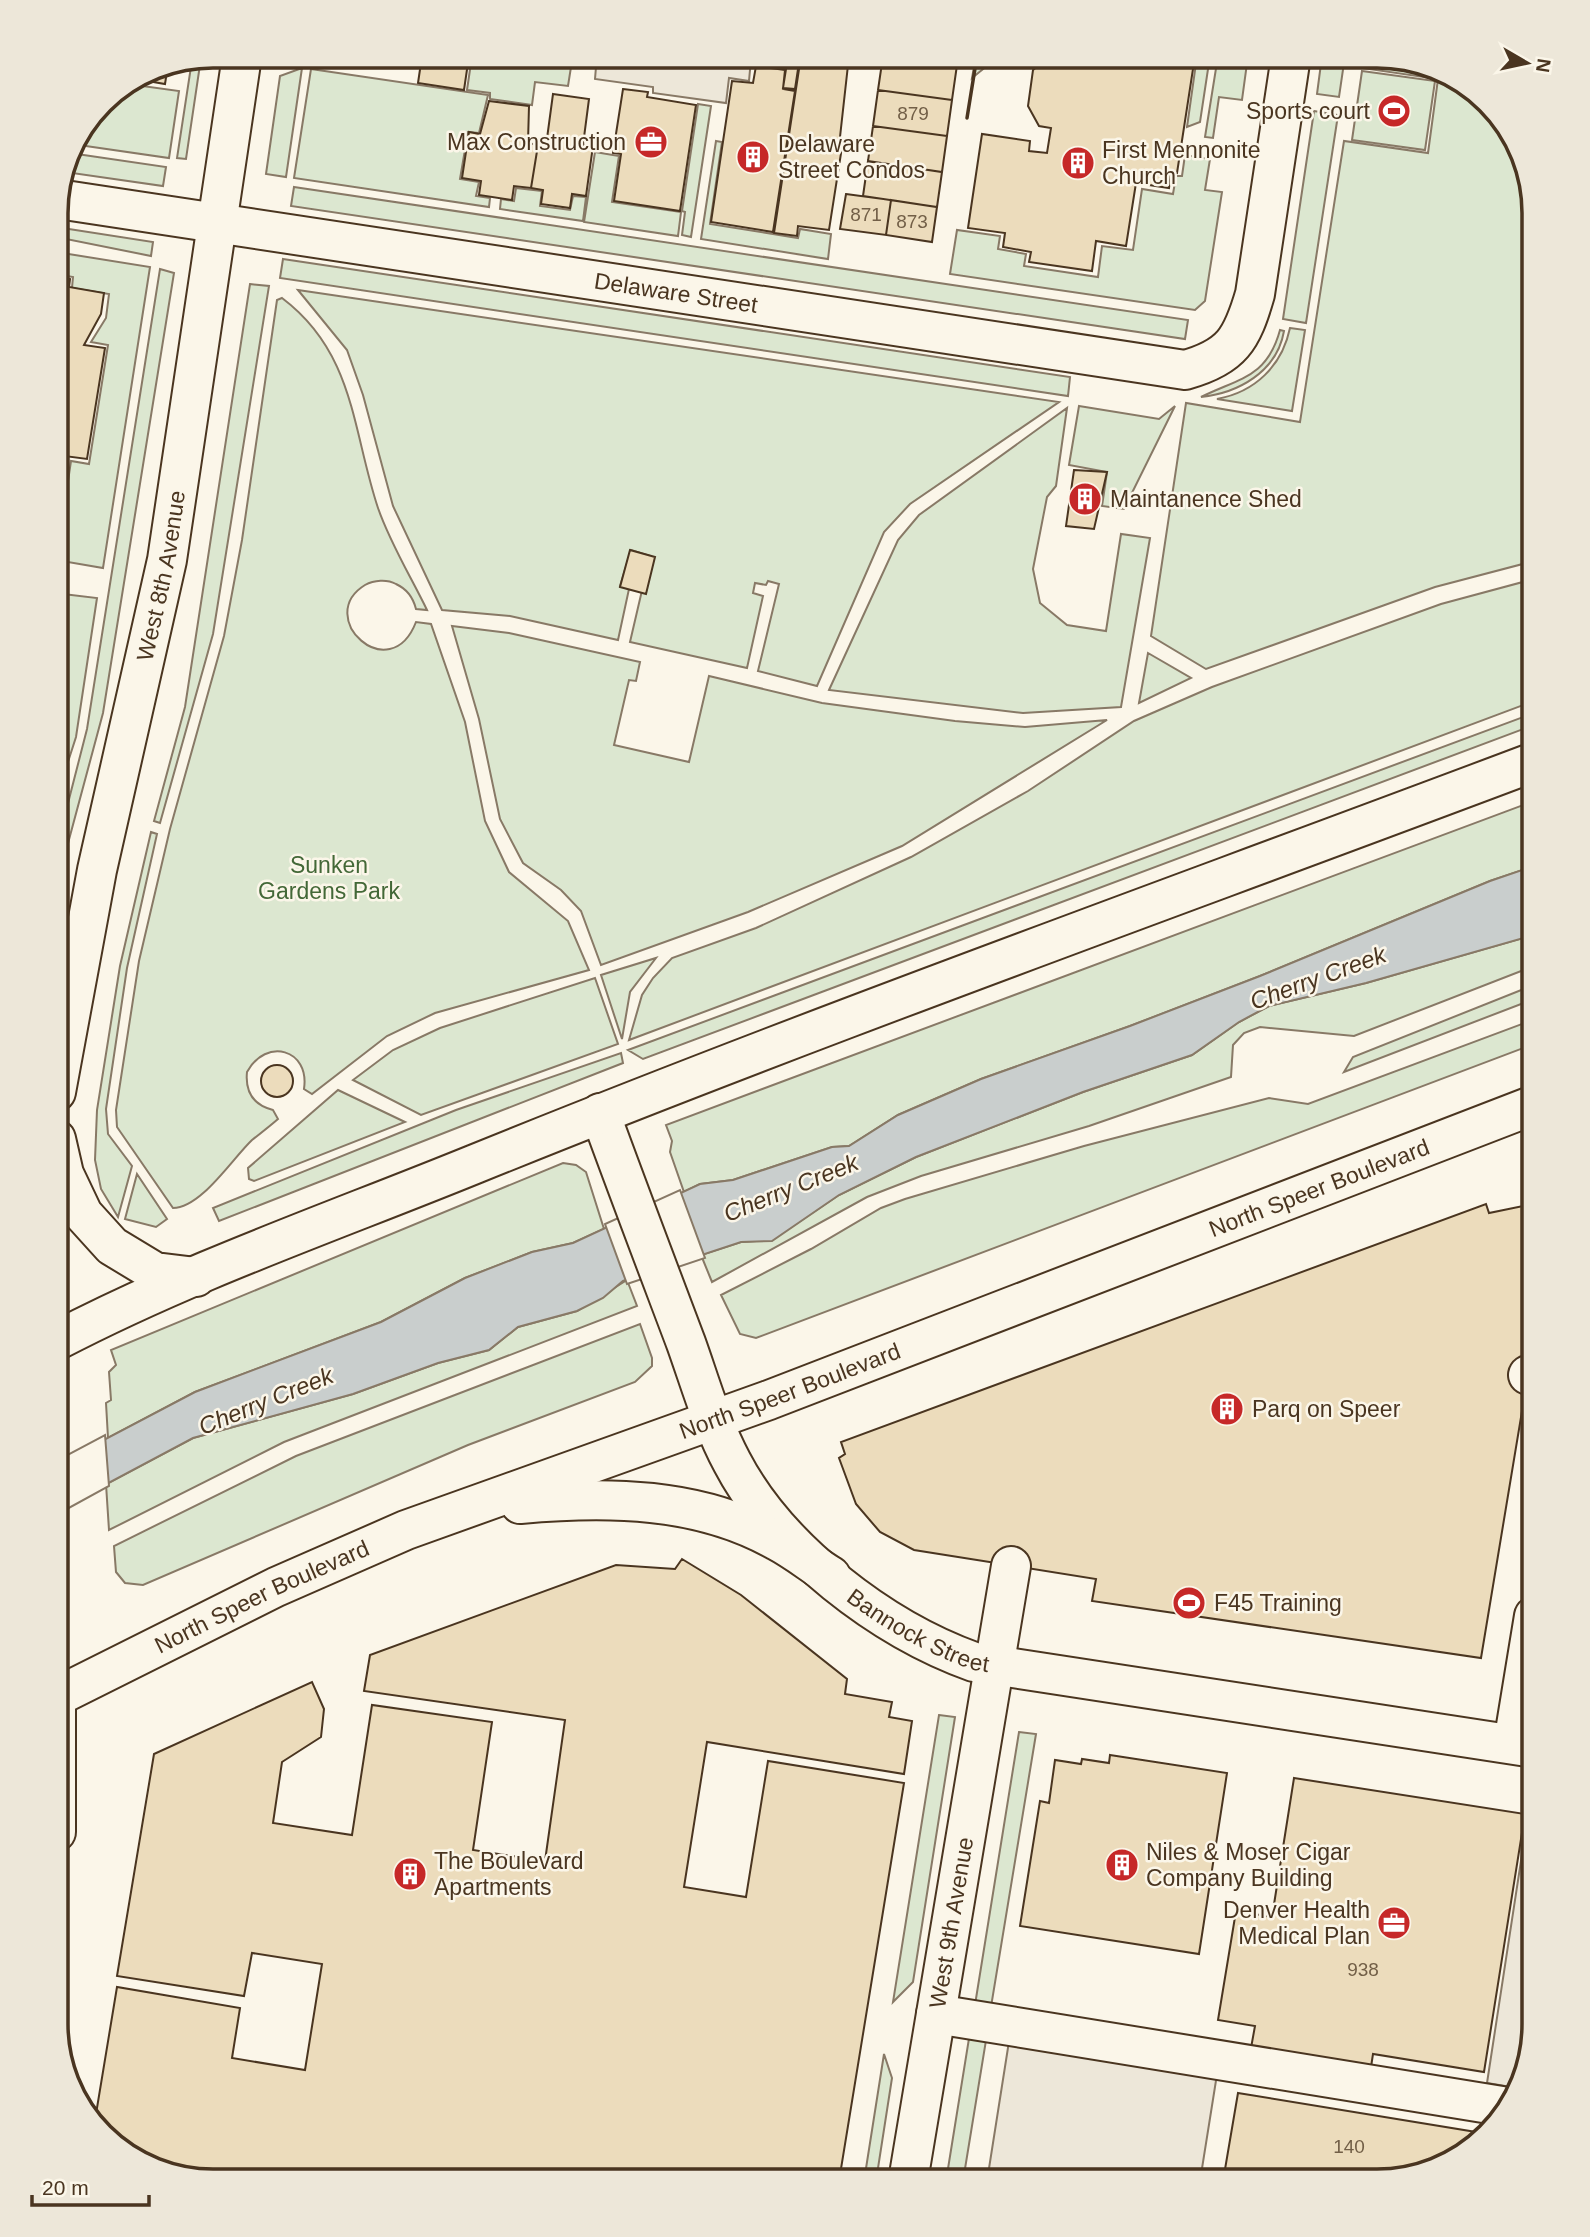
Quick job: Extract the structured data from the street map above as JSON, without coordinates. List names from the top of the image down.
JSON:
{
  "streets": {
    "main road": [
      "Delaware Street",
      "West 8th Avenue",
      "North Speer Boulevard",
      "Bannock Street",
      "West 9th Avenue"
    ]
  },
  "crossings": [
    ["Delaware Street", "West 8th Avenue"],
    ["North Speer Boulevard", "Bannock Street"],
    ["Bannock Street", "West 9th Avenue"]
  ],
  "water": ["Cherry Creek"],
  "parks": ["Sunken Gardens Park"],
  "places": {
    "sports": ["Sports court", "F45 Training"],
    "office": ["Max Construction", "Denver Health Medical Plan"],
    "building": [
      "Delaware Street Condos",
      "First Mennonite Church",
      "Maintanence Shed",
      "Parq on Speer",
      "Niles & Moser Cigar Company Building",
      "The Boulevard Apartments"
    ]
  },
  "house_numbers": [
    "879",
    "871",
    "873",
    "938",
    "140"
  ],
  "scale_bar": "20 m",
  "north": "right"
}
